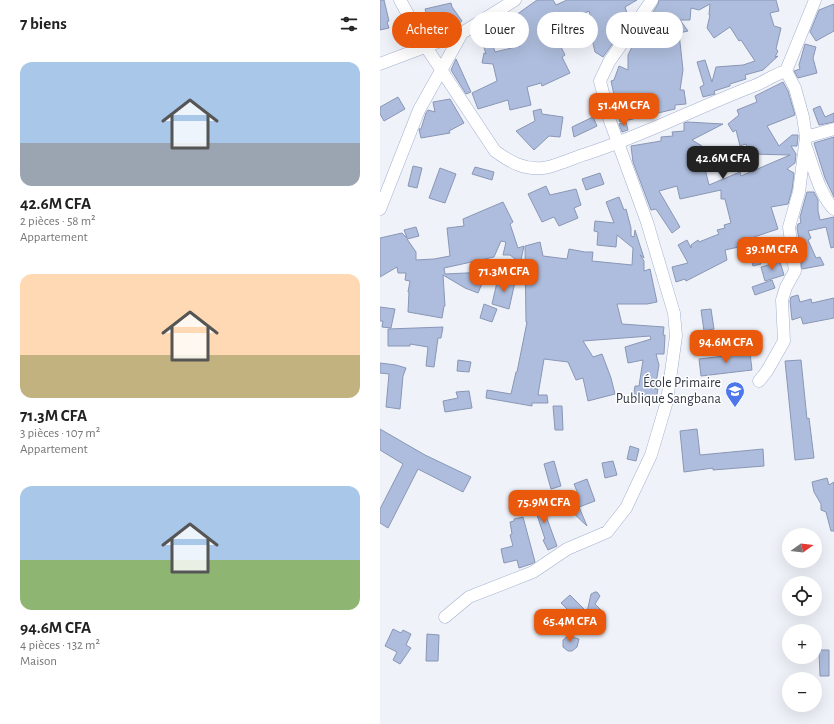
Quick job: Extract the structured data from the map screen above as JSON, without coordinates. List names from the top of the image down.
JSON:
{
  "places": {
    "school or university": ["École Primaire Publique Sangbana"]
  },
  "north": "right",
  "page": {
    "heading": "7 biens",
    "chip": [
      "Acheter",
      "Louer",
      "Filtres",
      "Nouveau"
    ],
    "list": [
      {
        "name": "42.6M CFA",
        "note": "2 pièces · 58 m² · Appartement"
      },
      {
        "name": "71.3M CFA",
        "note": "3 pièces · 107 m² · Appartement"
      },
      {
        "name": "94.6M CFA",
        "note": "4 pièces · 132 m² · Maison"
      }
    ],
    "price": [
      "51.4M CFA",
      "42.6M CFA",
      "39.1M CFA",
      "71.3M CFA",
      "94.6M CFA",
      "75.9M CFA",
      "65.4M CFA"
    ],
    "map_buttons": ["+", "−"]
  }
}
